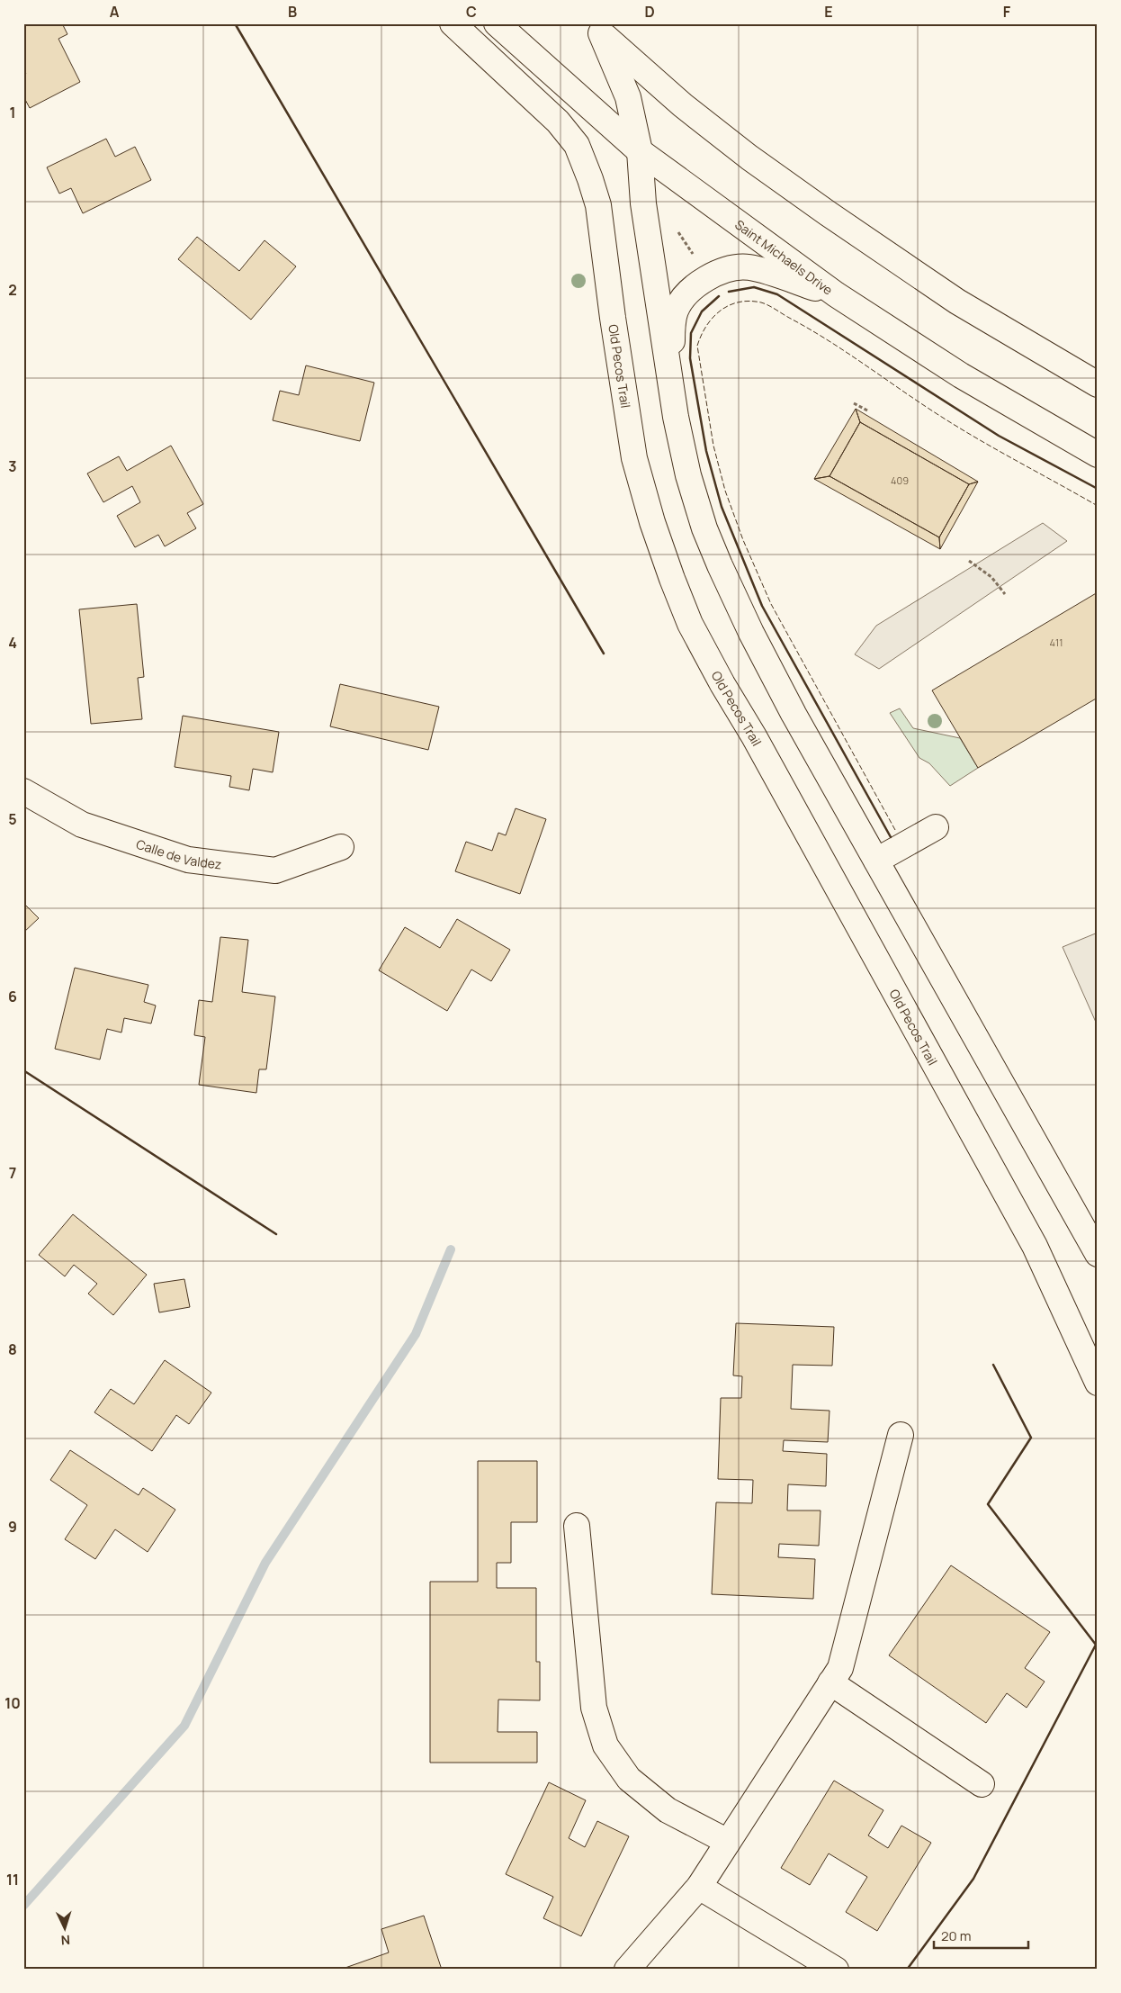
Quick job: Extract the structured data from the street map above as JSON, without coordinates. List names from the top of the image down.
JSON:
{
  "streets": {
    "main road": ["Saint Michaels Drive", "Old Pecos Trail", "Calle de Valdez"]
  },
  "house_numbers": ["409", "411"],
  "scale_bar": "20 m",
  "north": "bottom",
  "grid": {
    "columns": [
      "A",
      "B",
      "C",
      "D",
      "E",
      "F"
    ],
    "rows": [
      "1",
      "2",
      "3",
      "4",
      "5",
      "6",
      "7",
      "8",
      "9",
      "10",
      "11"
    ]
  }
}
